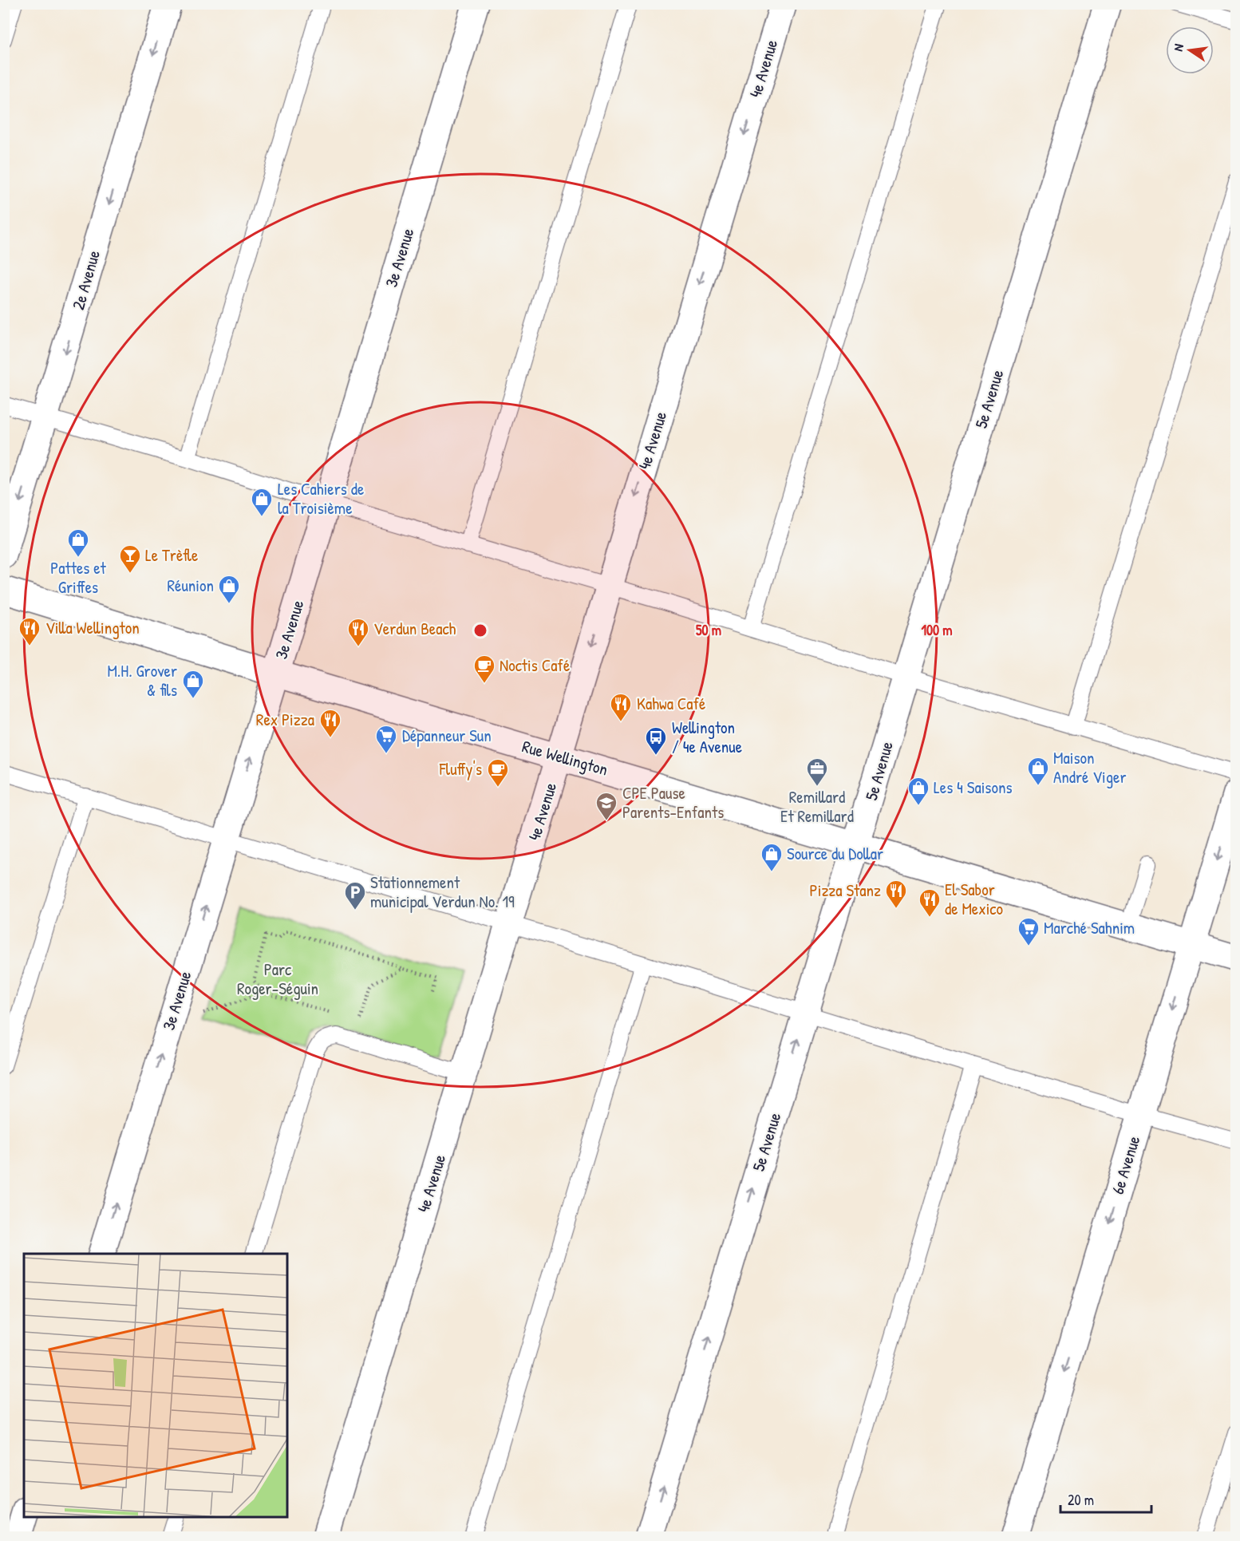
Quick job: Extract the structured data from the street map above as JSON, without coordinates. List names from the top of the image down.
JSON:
{
  "streets": {
    "street": [
      "4e Avenue",
      "3e Avenue",
      "2e Avenue",
      "5e Avenue",
      "Rue Wellington",
      "6e Avenue"
    ]
  },
  "crossings": [
    ["4e Avenue", "Rue Wellington"],
    ["3e Avenue", "Rue Wellington"],
    ["5e Avenue", "Rue Wellington"],
    ["Rue Wellington", "6e Avenue"]
  ],
  "one_way": [
    "4e Avenue",
    "3e Avenue",
    "2e Avenue",
    "6e Avenue"
  ],
  "parks": ["Parc Roger-Séguin"],
  "places": {
    "shop": [
      "Les Cahiers de la Troisième",
      "Pattes et Griffes",
      "Réunion",
      "M.H. Grover & fils",
      "Maison André Viger",
      "Les 4 Saisons",
      "Source du Dollar"
    ],
    "bar": ["Le Trèfle"],
    "restaurant": [
      "Villa Wellington",
      "Verdun Beach",
      "Kahwa Café",
      "Rex Pizza",
      "Pizza Stanz",
      "El Sabor de Mexico"
    ],
    "cafe": ["Noctis Café", "Fluffy's"],
    "supermarket": ["Dépanneur Sun", "Marché Sahnim"],
    "bus stop": ["Wellington / 4e Avenue"],
    "office": ["Remillard Et Remillard"],
    "school or university": ["CPE Pause Parents-Enfants"],
    "parking": ["Stationnement municipal Verdun No. 19"]
  },
  "scale_bar": "20 m",
  "north": "left",
  "rings": ["50 m", "100 m"]
}
